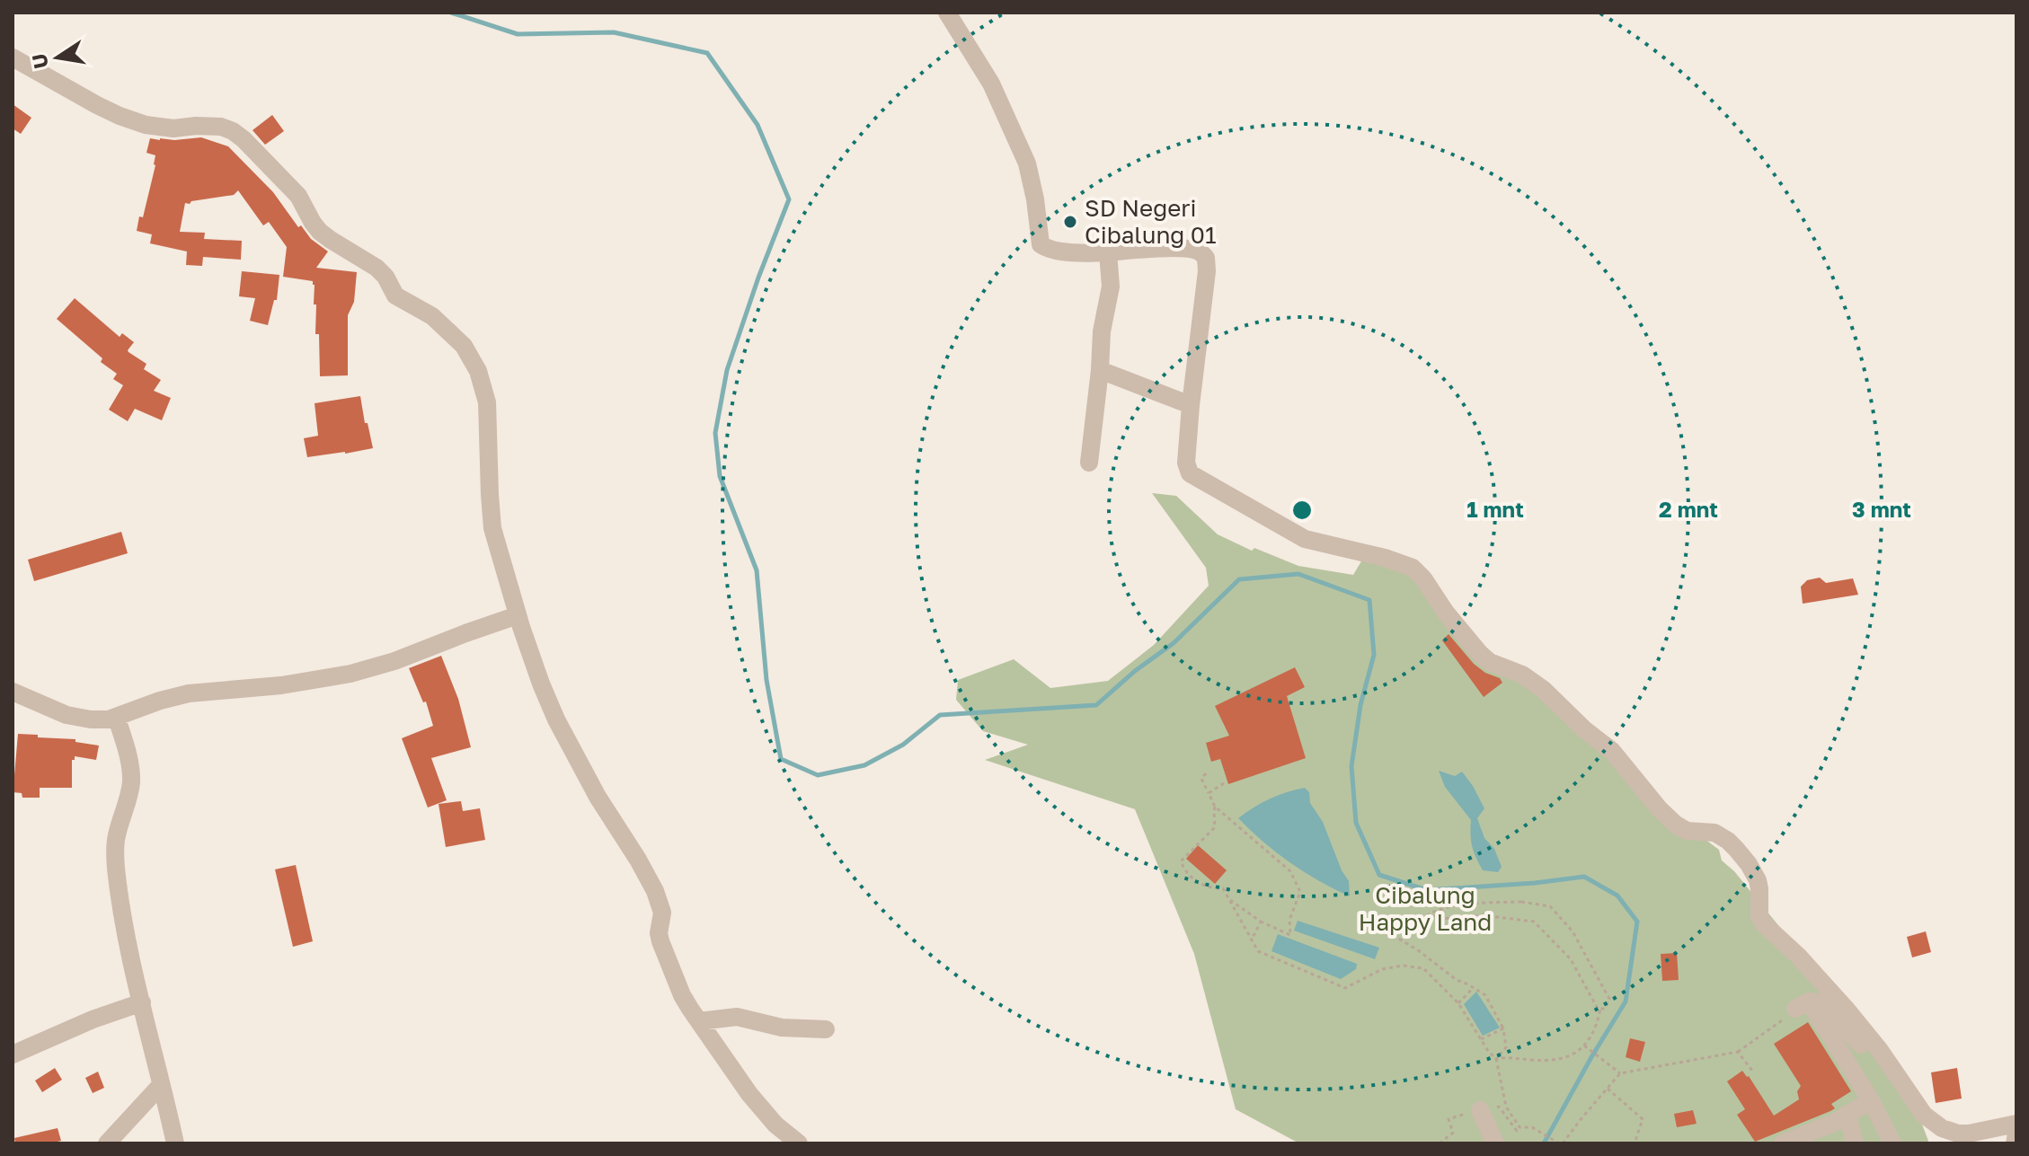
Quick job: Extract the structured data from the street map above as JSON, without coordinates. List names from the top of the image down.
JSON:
{
  "parks": ["Cibalung Happy Land"],
  "places": ["SD Negeri Cibalung 01"],
  "north": "left",
  "rings": ["1 mnt", "2 mnt", "3 mnt"]
}
